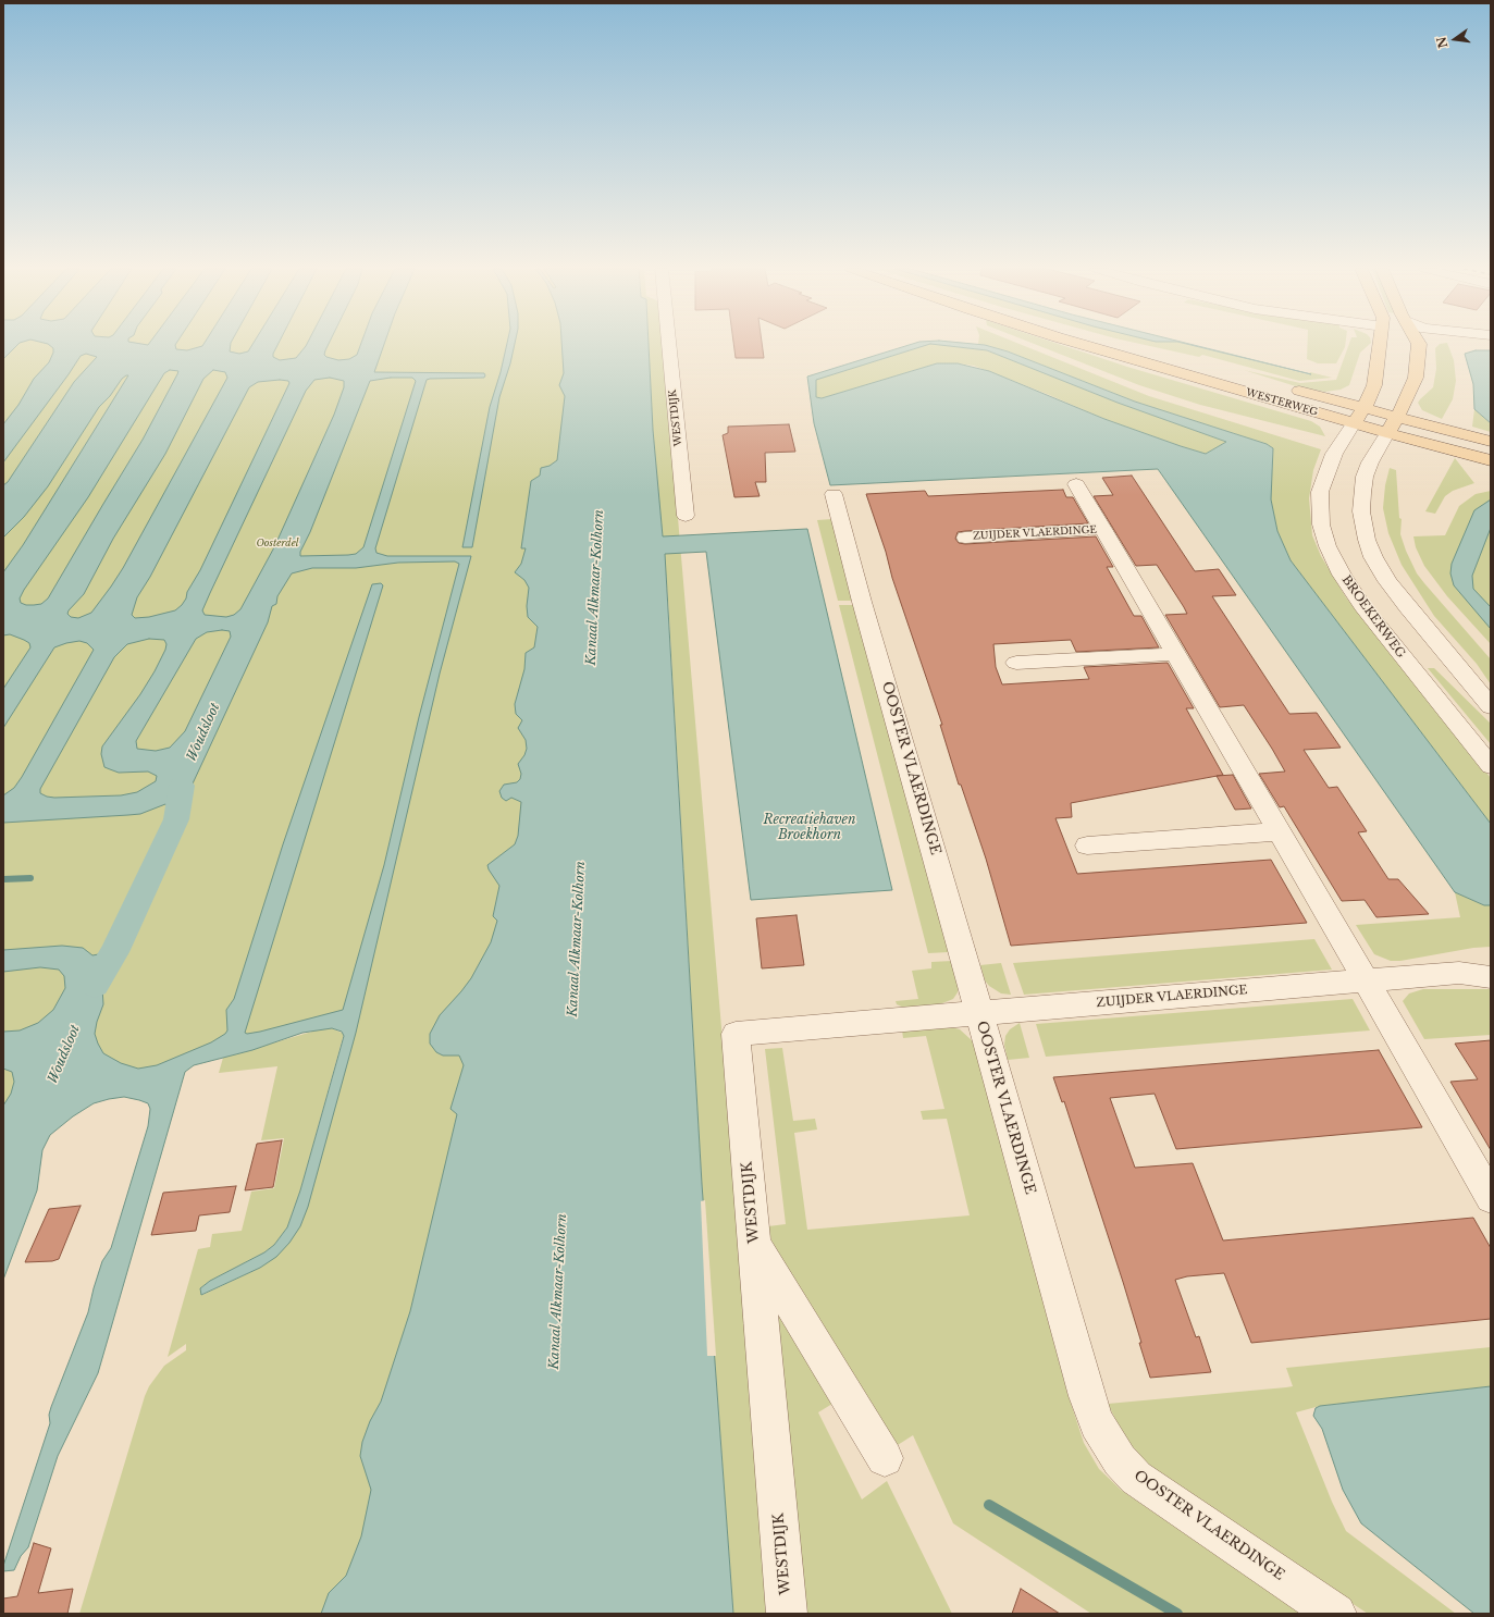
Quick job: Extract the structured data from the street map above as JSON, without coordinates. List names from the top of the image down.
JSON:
{
  "streets": {
    "main road": ["WESTERWEG"],
    "street": [
      "WESTDIJK",
      "ZUIJDER VLAERDINGE",
      "BROEKERWEG",
      "OOSTER VLAERDINGE"
    ]
  },
  "crossings": [
    ["WESTERWEG", "BROEKERWEG"],
    ["WESTDIJK", "ZUIJDER VLAERDINGE"],
    ["WESTDIJK", "OOSTER VLAERDINGE"],
    ["ZUIJDER VLAERDINGE", "OOSTER VLAERDINGE"]
  ],
  "water": ["Kanaal Alkmaar-Kolhorn", "Woudsloot", "Recreatiehaven Broekhorn"],
  "parks": ["Oosterdel"],
  "north": "left"
}
